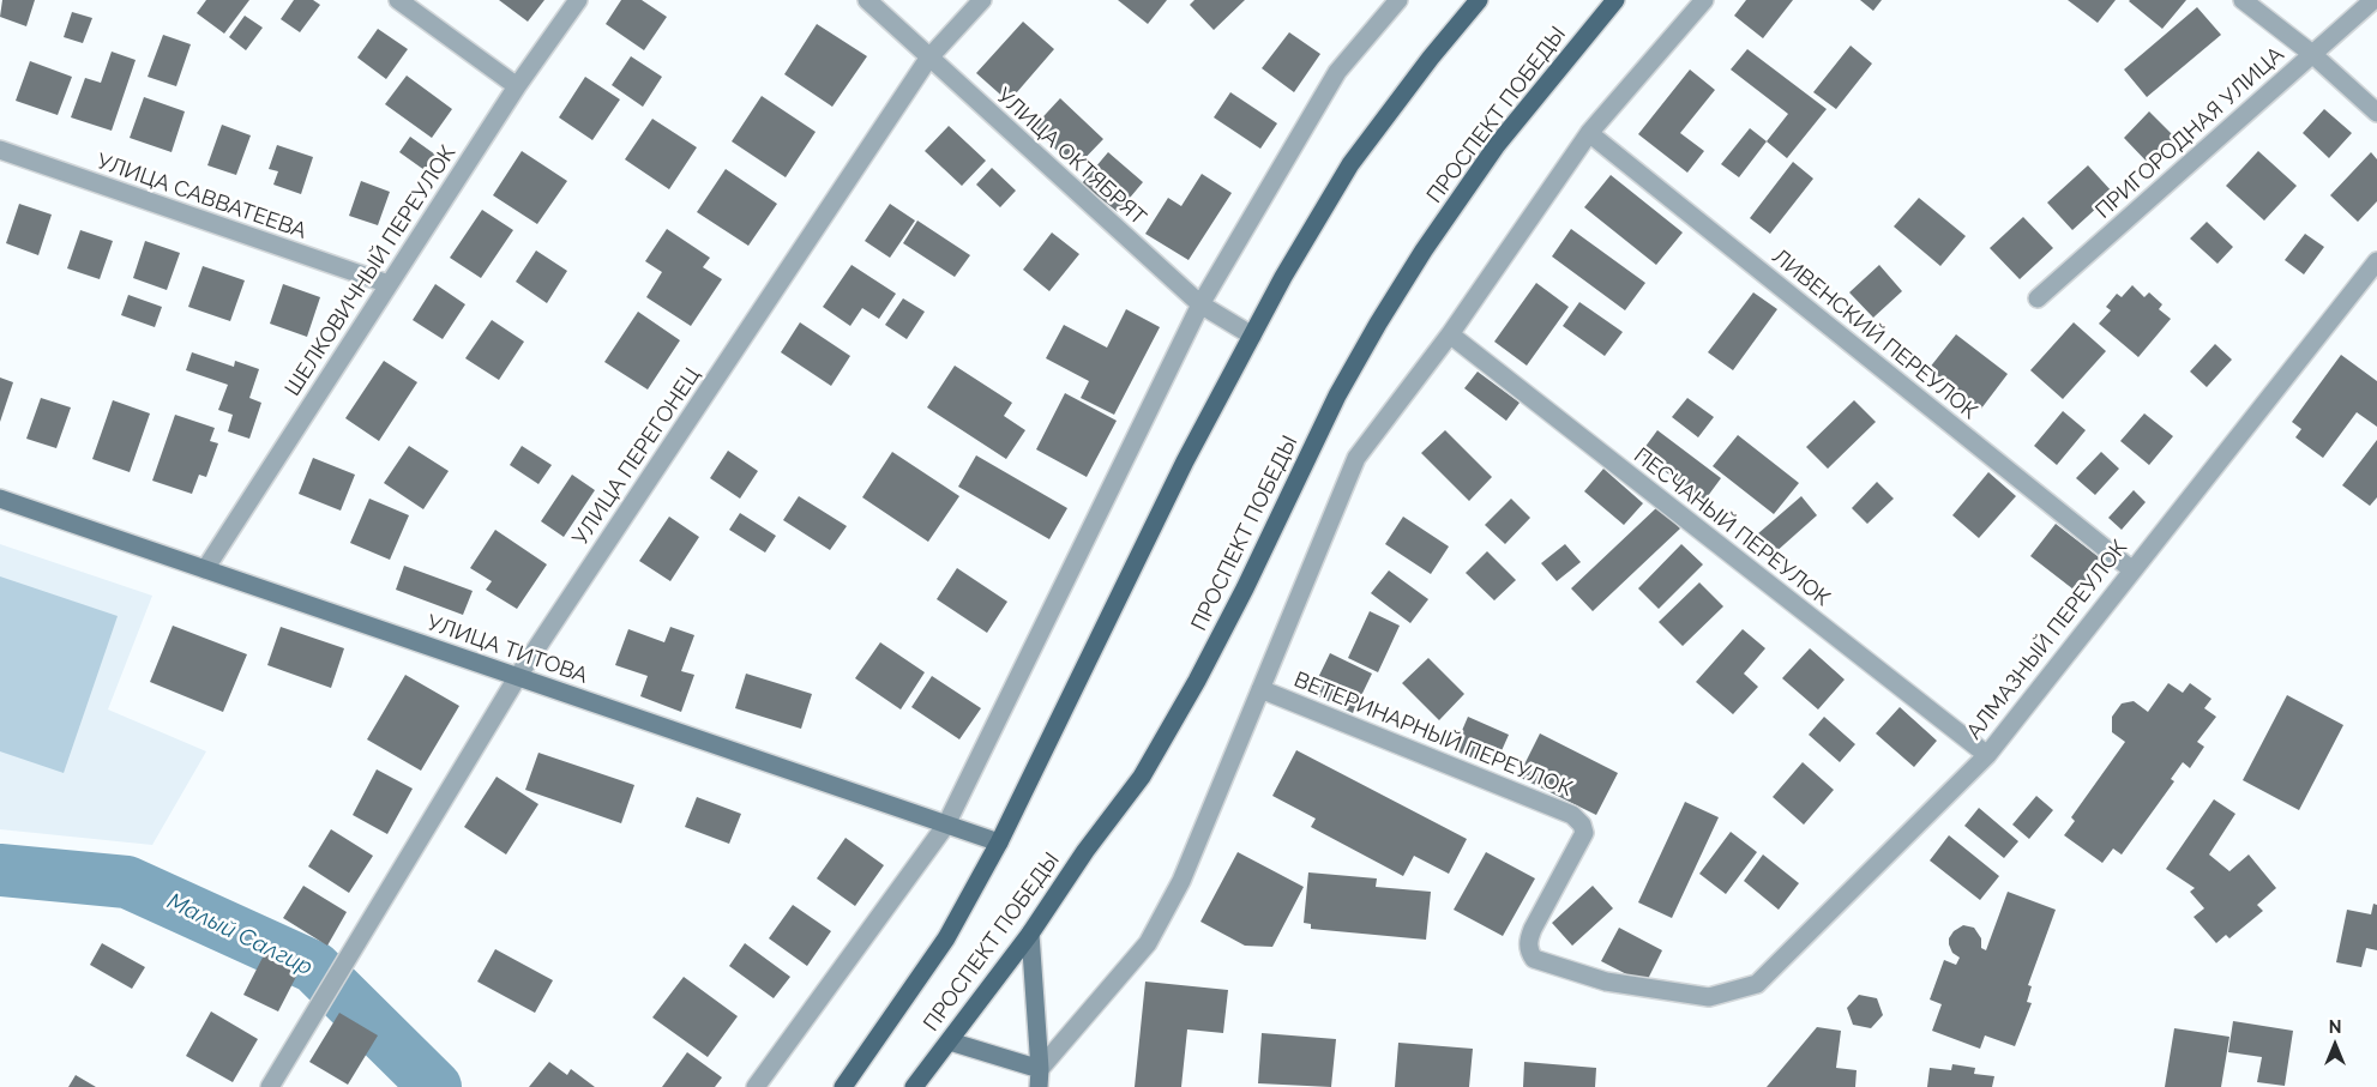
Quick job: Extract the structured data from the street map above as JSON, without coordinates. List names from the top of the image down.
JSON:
{
  "streets": {
    "main road": ["ПРОСПЕКТ ПОБЕДЫ", "УЛИЦА ТИТОВА"],
    "street": [
      "ПРИГОРОДНАЯ УЛИЦА",
      "УЛИЦА ОКТЯБРЯТ",
      "УЛИЦА САВВАТЕЕВА",
      "ШЕЛКОВИЧНЫЙ ПЕРЕУЛОК",
      "ЛИВЕНСКИЙ ПЕРЕУЛОК",
      "УЛИЦА ПЕРЕГОНЕЦ",
      "ПЕСЧАНЫЙ ПЕРЕУЛОК",
      "АЛМАЗНЫЙ ПЕРЕУЛОК",
      "ВЕТЕРИНАРНЫЙ ПЕРЕУЛОК"
    ]
  },
  "crossings": [
    ["ПРОСПЕКТ ПОБЕДЫ", "УЛИЦА ОКТЯБРЯТ"],
    ["ПРОСПЕКТ ПОБЕДЫ", "УЛИЦА ТИТОВА"],
    ["УЛИЦА ОКТЯБРЯТ", "УЛИЦА ПЕРЕГОНЕЦ"],
    ["УЛИЦА САВВАТЕЕВА", "ШЕЛКОВИЧНЫЙ ПЕРЕУЛОК"],
    ["ШЕЛКОВИЧНЫЙ ПЕРЕУЛОК", "УЛИЦА ТИТОВА"],
    ["ЛИВЕНСКИЙ ПЕРЕУЛОК", "АЛМАЗНЫЙ ПЕРЕУЛОК"],
    ["УЛИЦА ПЕРЕГОНЕЦ", "УЛИЦА ТИТОВА"],
    ["ПЕСЧАНЫЙ ПЕРЕУЛОК", "АЛМАЗНЫЙ ПЕРЕУЛОК"],
    ["АЛМАЗНЫЙ ПЕРЕУЛОК", "ВЕТЕРИНАРНЫЙ ПЕРЕУЛОК"]
  ],
  "water": ["Малый Салгир"],
  "north": "top"
}
